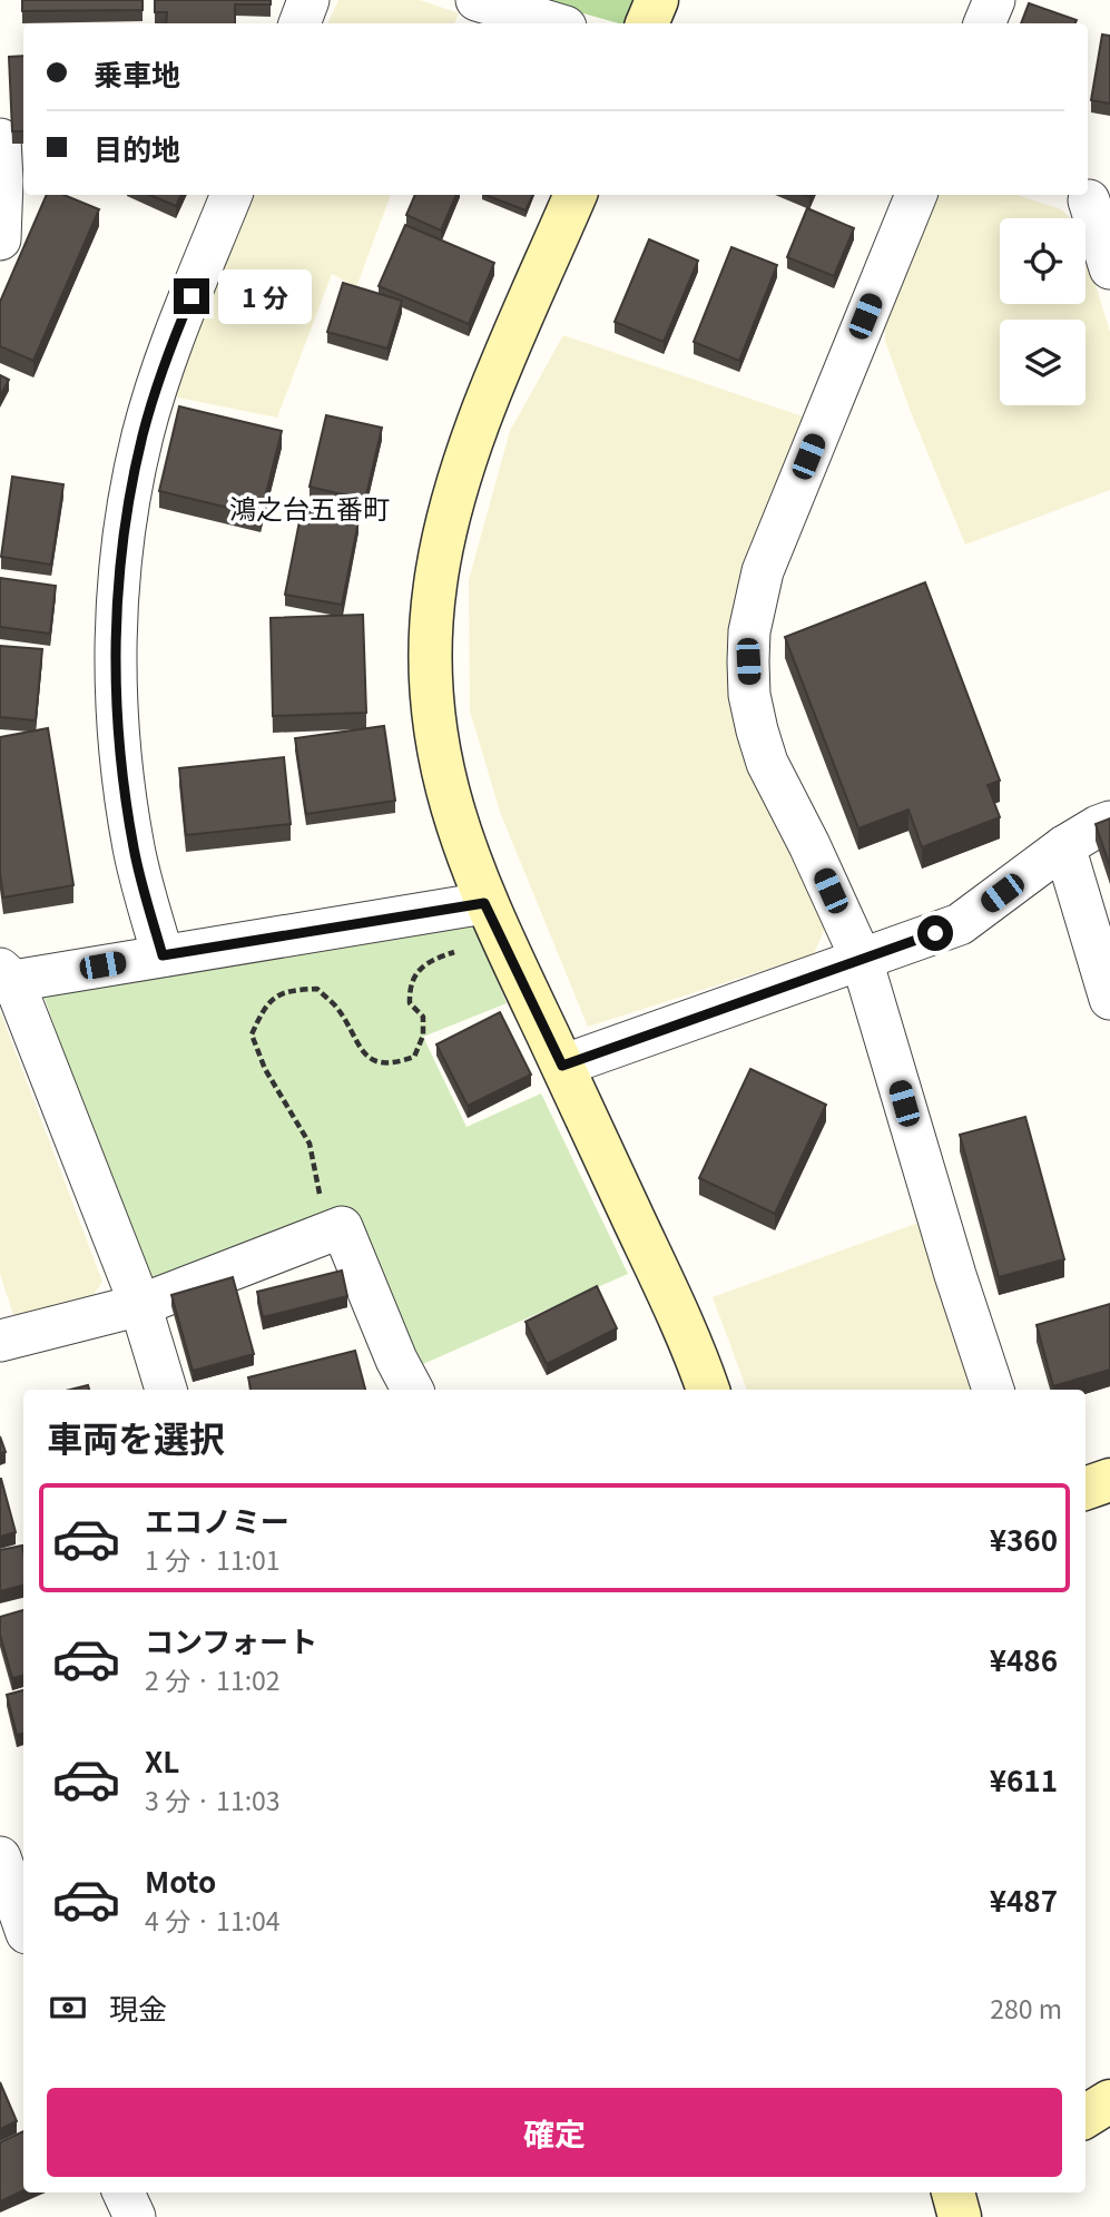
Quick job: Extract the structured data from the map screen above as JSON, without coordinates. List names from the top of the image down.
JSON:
{
  "districts": ["鴻之台五番町"],
  "page": {
    "banner": ["乗車地", "目的地"],
    "bubble": "1 分",
    "heading": "車両を選択",
    "list": [
      {
        "name": "エコノミー",
        "note": "1 分 · 11:01",
        "value": "¥360"
      },
      {
        "name": "コンフォート",
        "note": "2 分 · 11:02",
        "value": "¥486"
      },
      {
        "name": "XL",
        "note": "3 分 · 11:03",
        "value": "¥611"
      },
      {
        "name": "Moto",
        "note": "4 分 · 11:04",
        "value": "¥487"
      }
    ],
    "pay": ["現金", "280 m"],
    "buttons": "確定"
  }
}
